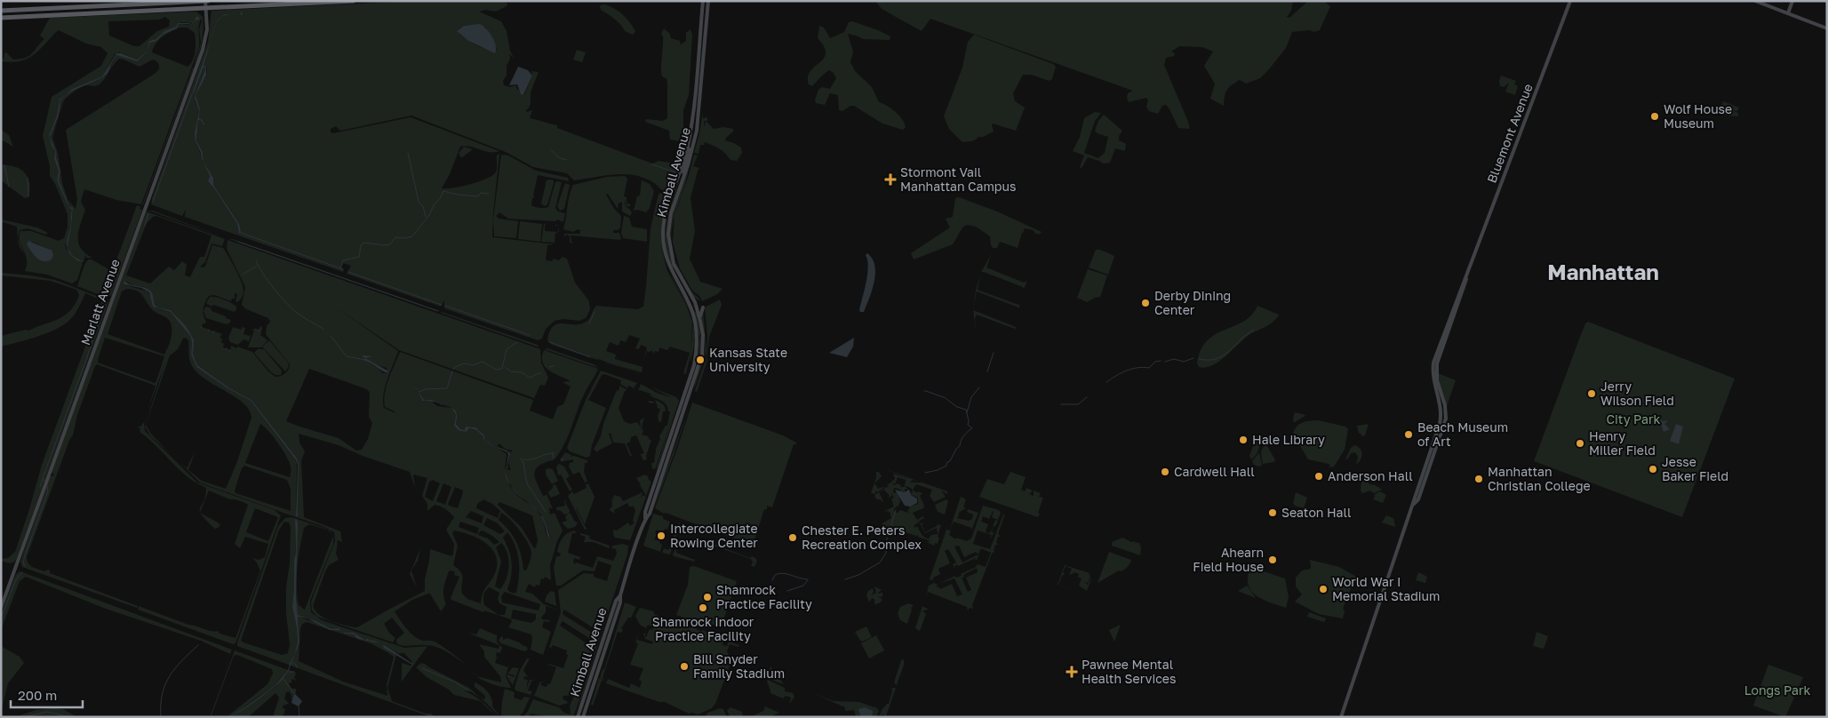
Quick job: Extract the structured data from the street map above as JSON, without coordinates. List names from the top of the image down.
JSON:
{
  "streets": {
    "main road": ["Bluemont Avenue", "Kimball Avenue", "Marlatt Avenue"]
  },
  "districts": ["Manhattan"],
  "parks": ["City Park", "Longs Park"],
  "places": {
    "other": [
      "Wolf House Museum",
      "Derby Dining Center",
      "Kansas State University",
      "Jerry Wilson Field",
      "Beach Museum of Art",
      "Hale Library",
      "Henry Miller Field",
      "Jesse Baker Field",
      "Cardwell Hall",
      "Anderson Hall",
      "Manhattan Christian College",
      "Seaton Hall",
      "Intercollegiate Rowing Center",
      "Chester E. Peters Recreation Complex",
      "Ahearn Field House",
      "World War I Memorial Stadium",
      "Shamrock Practice Facility",
      "Shamrock Indoor Practice Facility",
      "Bill Snyder Family Stadium"
    ],
    "health": ["Stormont Vail Manhattan Campus", "Pawnee Mental Health Services"]
  },
  "scale_bar": "200 m"
}
